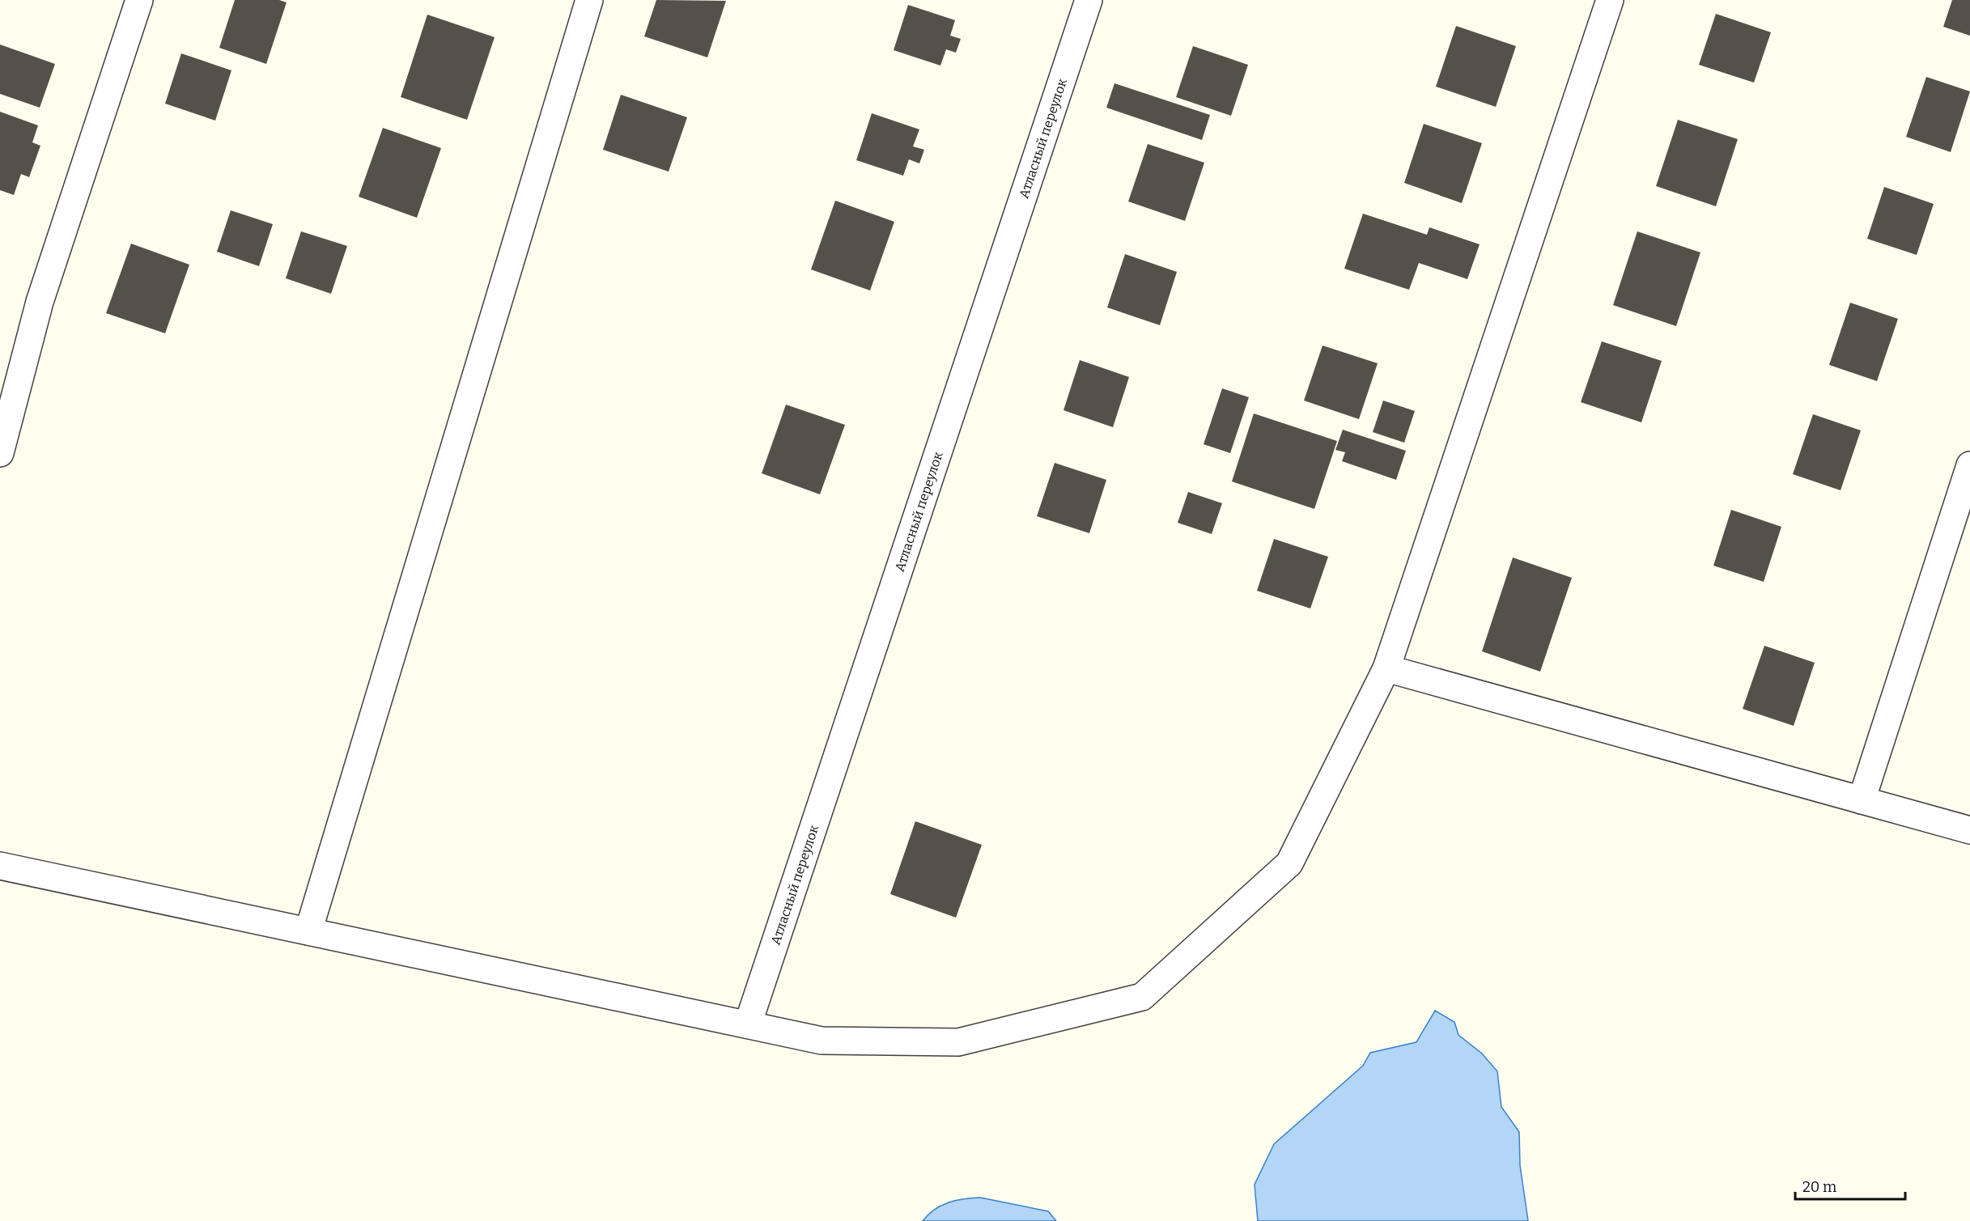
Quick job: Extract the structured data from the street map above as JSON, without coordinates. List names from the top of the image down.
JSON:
{
  "streets": {
    "street": ["Атласный переулок"]
  },
  "scale_bar": "20 m"
}
